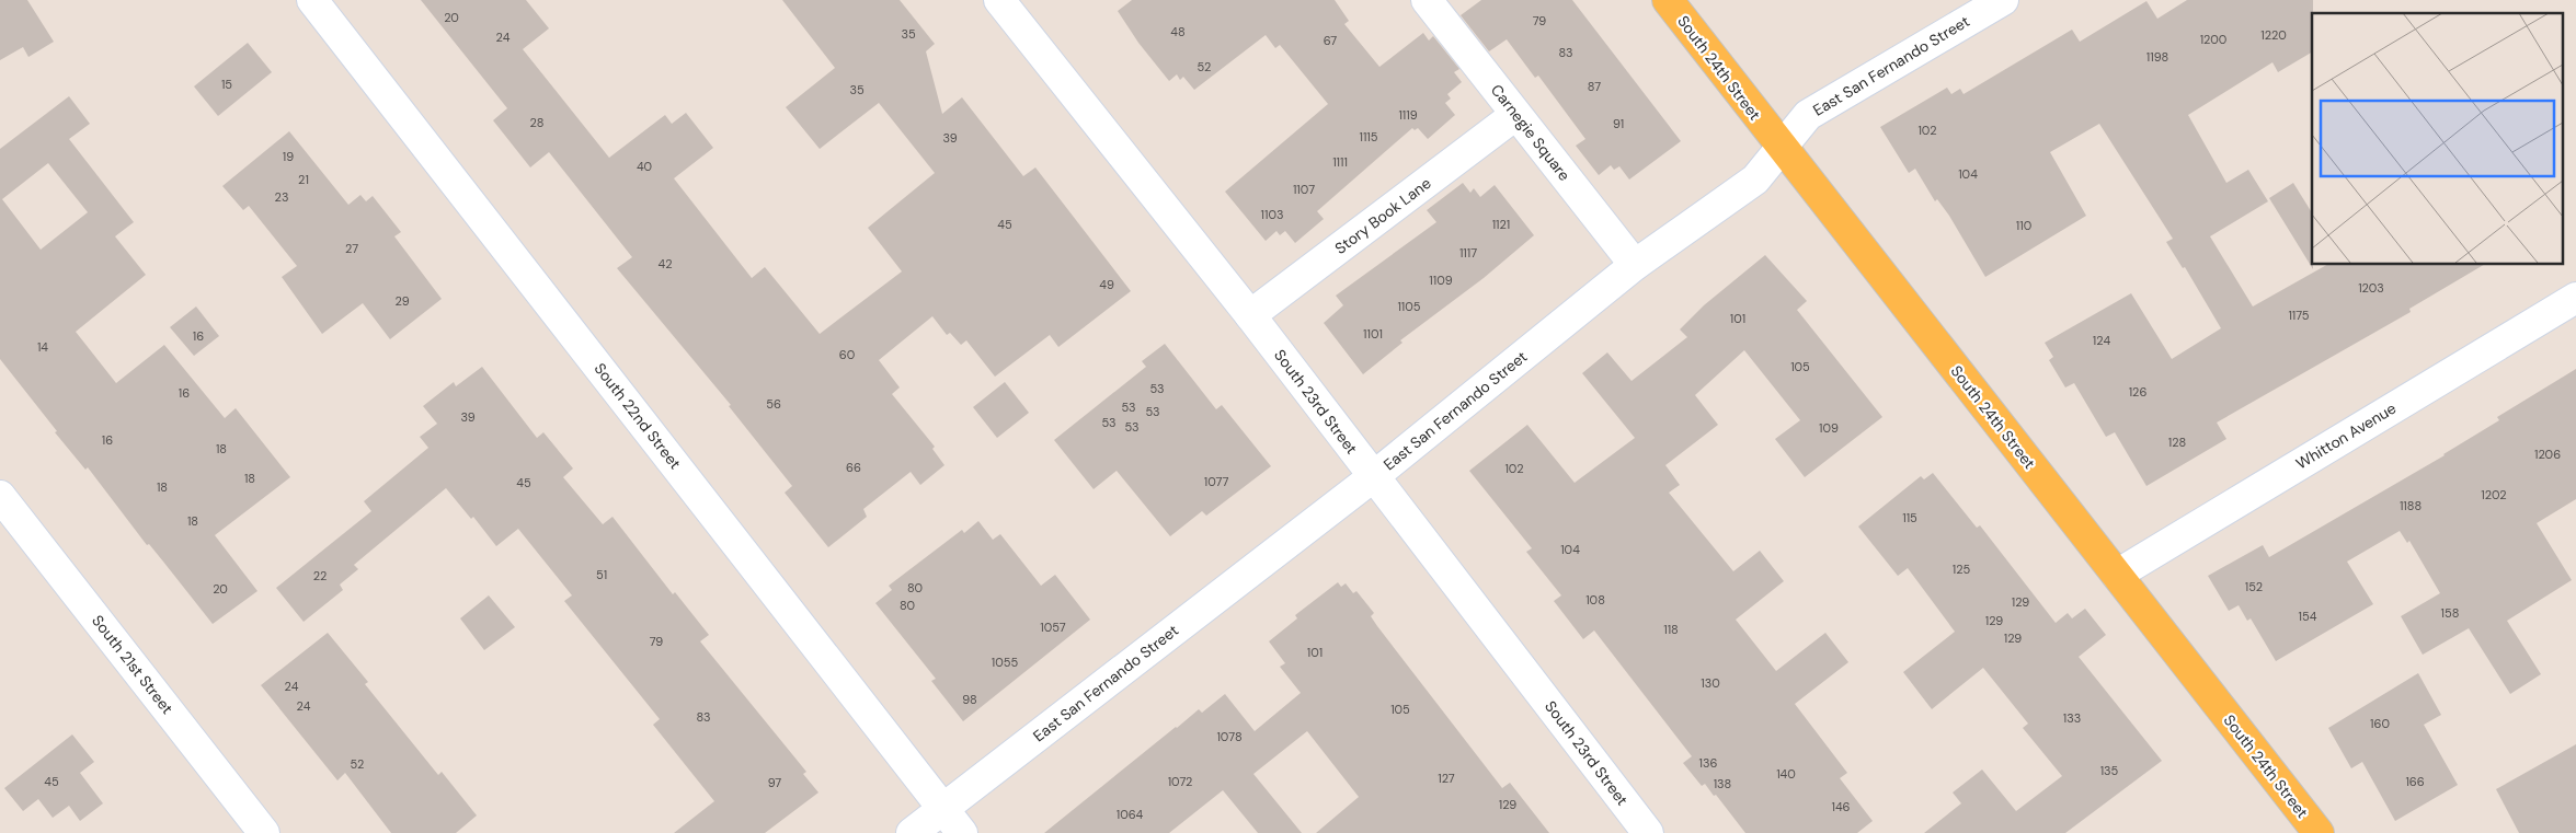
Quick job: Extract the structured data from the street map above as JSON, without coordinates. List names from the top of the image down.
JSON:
{
  "streets": {
    "main road": ["South 24th Street"],
    "street": [
      "East San Fernando Street",
      "Carnegie Square",
      "Story Book Lane",
      "South 23rd Street",
      "South 22nd Street",
      "Whitton Avenue",
      "South 21st Street"
    ]
  },
  "crossings": [
    ["East San Fernando Street", "South 24th Street"],
    ["East San Fernando Street", "Carnegie Square"],
    ["East San Fernando Street", "South 23rd Street"],
    ["East San Fernando Street", "South 22nd Street"],
    ["South 24th Street", "Whitton Avenue"],
    ["Carnegie Square", "Story Book Lane"],
    ["Story Book Lane", "South 23rd Street"]
  ],
  "house_numbers": [
    "20",
    "79",
    "48",
    "35",
    "1220",
    "24",
    "1200",
    "67",
    "83",
    "1198",
    "52",
    "15",
    "87",
    "35",
    "1119",
    "28",
    "91",
    "102",
    "1115",
    "39",
    "19",
    "1111",
    "40",
    "104",
    "21",
    "1107",
    "23",
    "1103",
    "45",
    "1121",
    "110",
    "27",
    "1117",
    "42",
    "1109",
    "49",
    "1203",
    "29",
    "1105",
    "1175",
    "101",
    "1101",
    "16",
    "124",
    "14",
    "60",
    "105",
    "53",
    "126",
    "16",
    "56",
    "53",
    "53",
    "39",
    "53",
    "53",
    "109",
    "16",
    "128",
    "18",
    "1206",
    "66",
    "102",
    "18",
    "1077",
    "45",
    "18",
    "1202",
    "1188",
    "115",
    "18",
    "104",
    "125",
    "51",
    "22",
    "152",
    "80",
    "20",
    "108",
    "129",
    "80",
    "158",
    "154",
    "129",
    "1057",
    "118",
    "129",
    "79",
    "101",
    "1055",
    "130",
    "24",
    "98",
    "24",
    "105",
    "83",
    "133",
    "160",
    "1078",
    "136",
    "52",
    "135",
    "140",
    "127",
    "45",
    "1072",
    "166",
    "97",
    "138",
    "129",
    "146",
    "1064"
  ]
}
